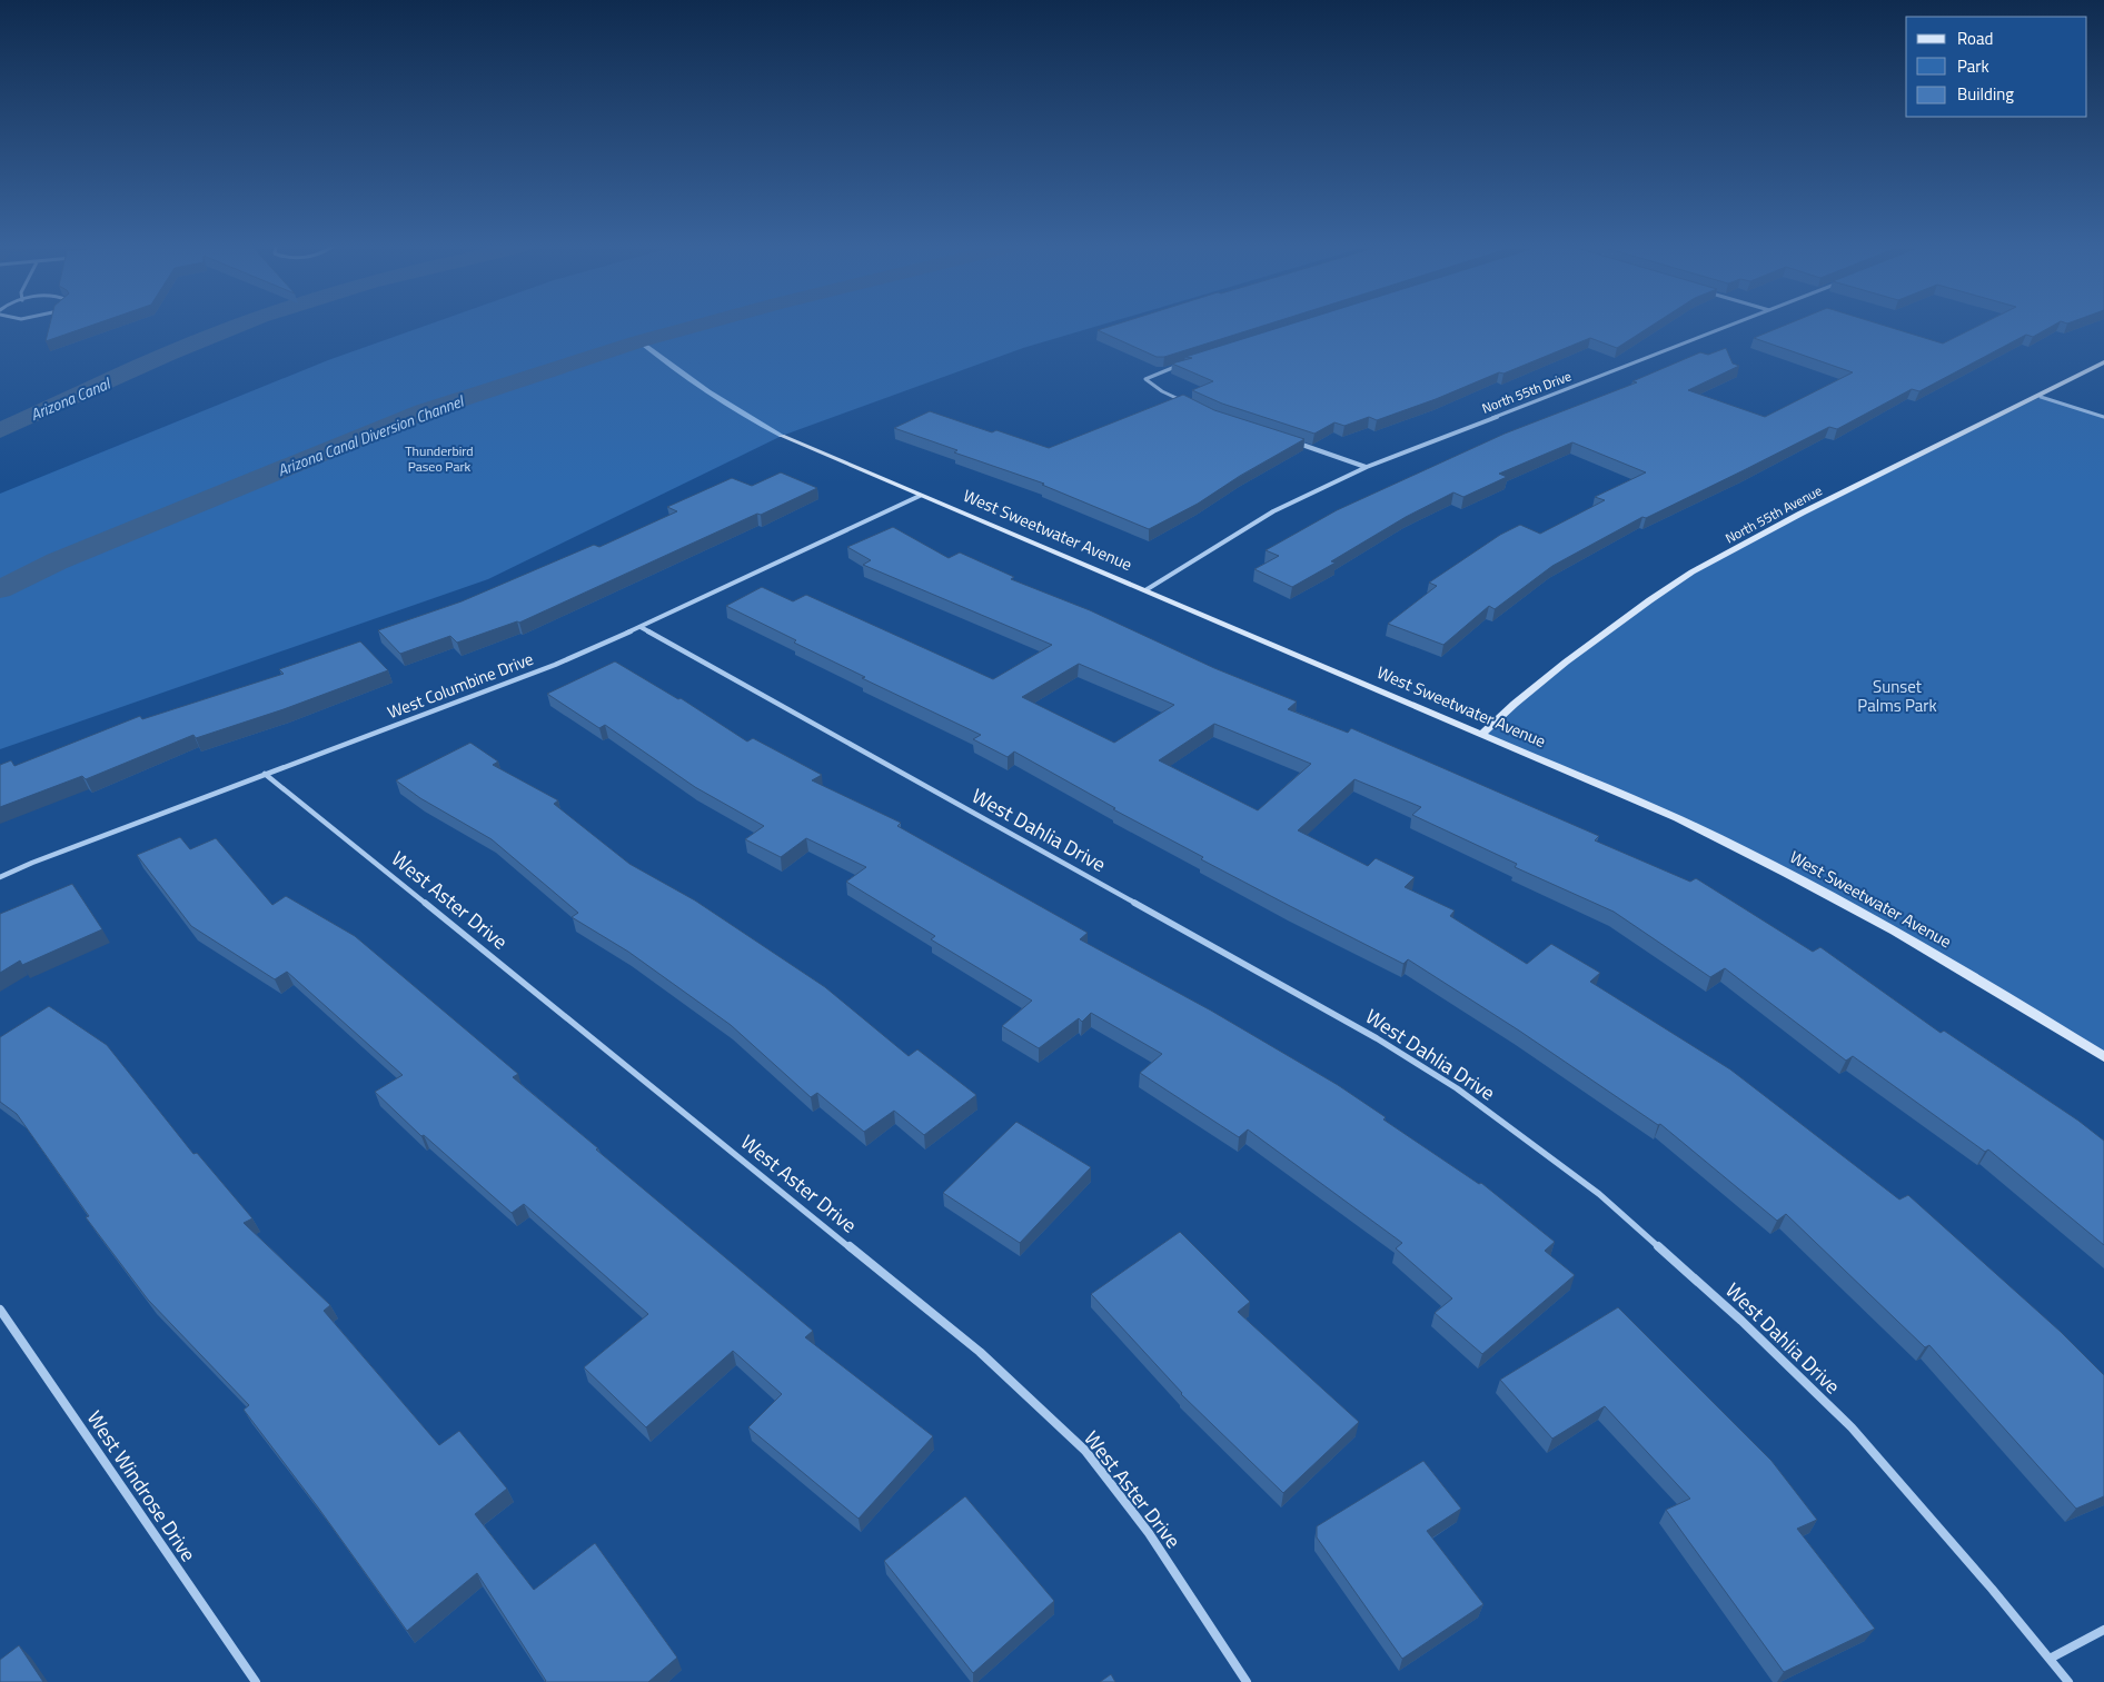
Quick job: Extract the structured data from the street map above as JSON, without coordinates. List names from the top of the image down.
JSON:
{
  "streets": {
    "street": [
      "North 55th Drive",
      "North 55th Avenue",
      "West Sweetwater Avenue",
      "West Columbine Drive",
      "West Dahlia Drive",
      "West Aster Drive",
      "West Windrose Drive"
    ]
  },
  "crossings": [
    ["North 55th Drive", "West Sweetwater Avenue"],
    ["North 55th Avenue", "West Sweetwater Avenue"],
    ["West Sweetwater Avenue", "West Columbine Drive"],
    ["West Columbine Drive", "West Dahlia Drive"],
    ["West Columbine Drive", "West Aster Drive"]
  ],
  "water": ["Arizona Canal", "Arizona Canal Diversion Channel"],
  "parks": ["Thunderbird Paseo Park", "Sunset Palms Park"],
  "legend": ["Road", "Park", "Building"]
}
